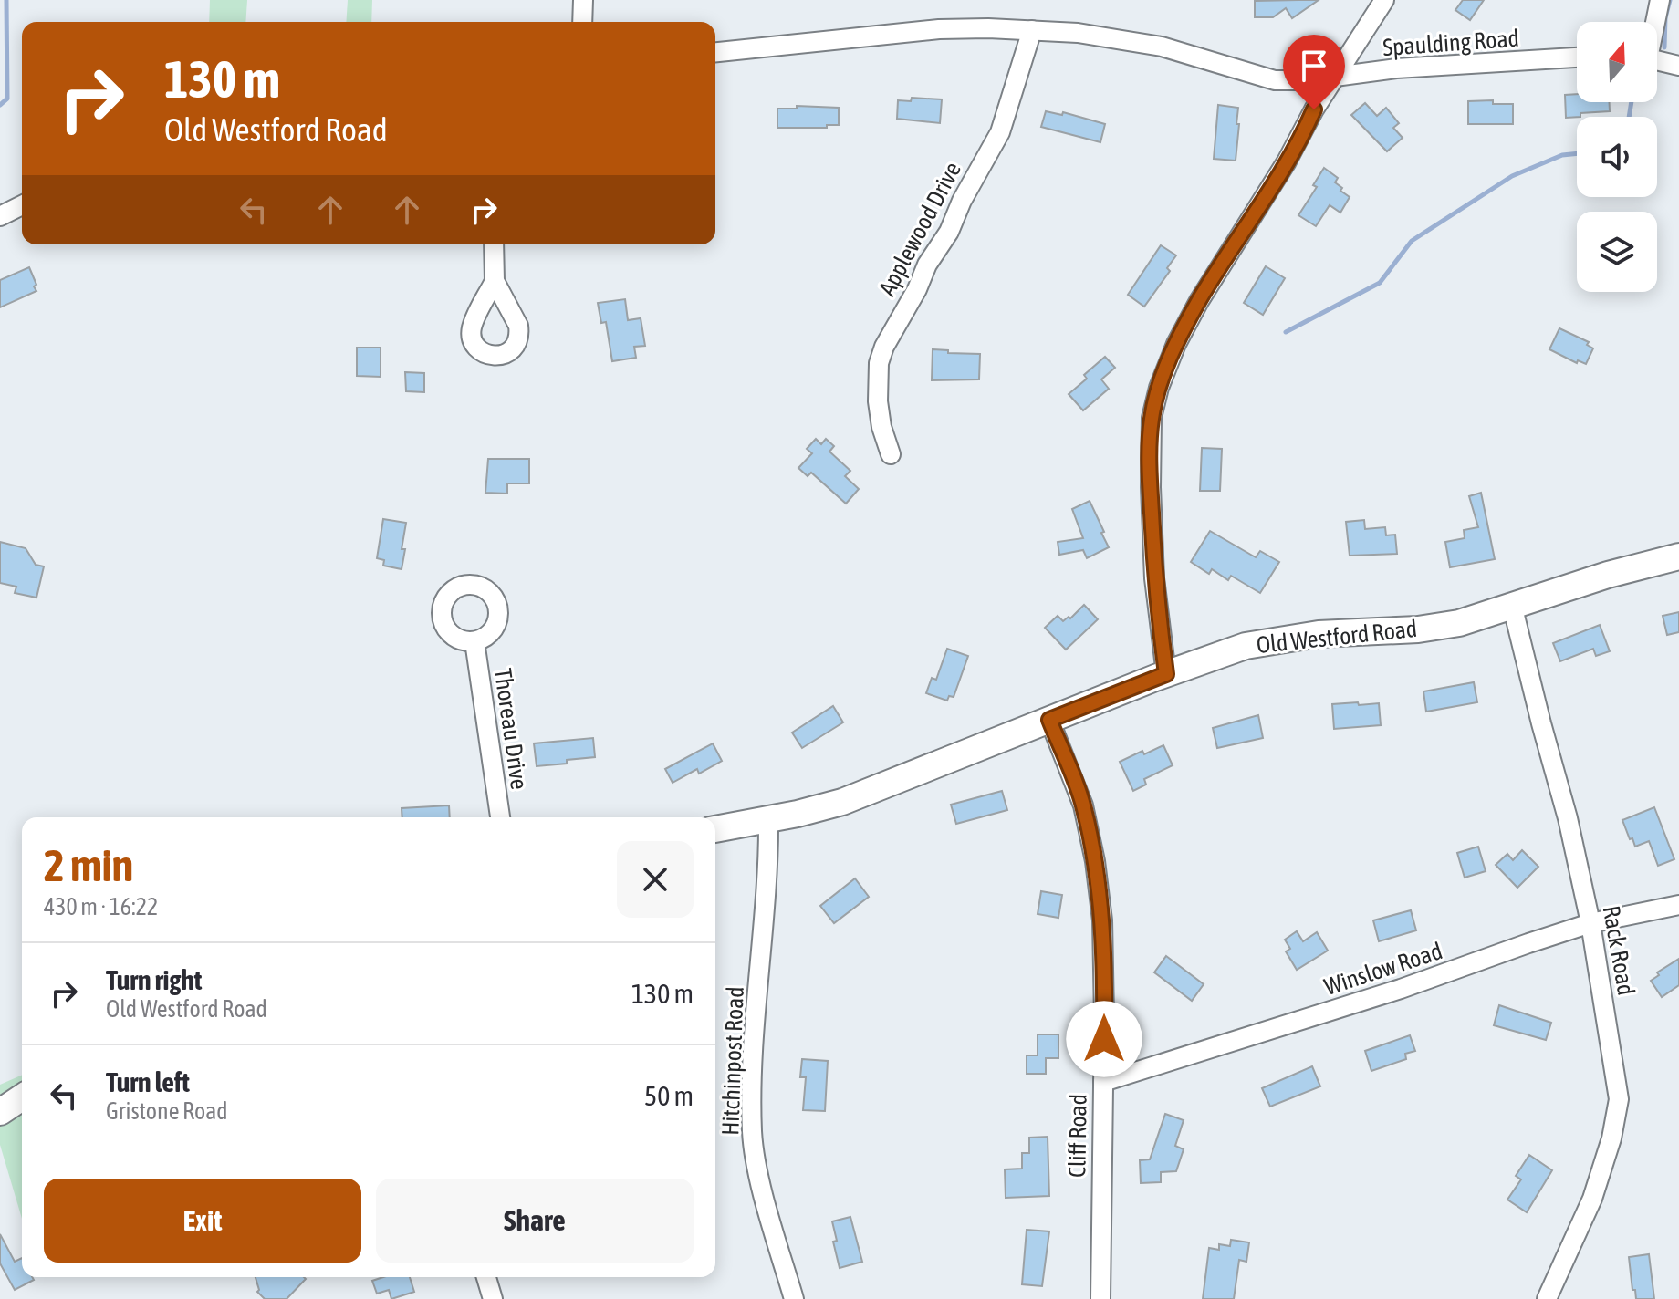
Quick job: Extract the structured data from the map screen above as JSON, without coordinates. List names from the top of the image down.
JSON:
{
  "streets": {
    "main road": ["Old Westford Road"],
    "street": [
      "Spaulding Road",
      "Applewood Drive",
      "Thoreau Drive",
      "Rack Road",
      "Winslow Road",
      "Hitchinpost Road",
      "Cliff Road"
    ]
  },
  "crossings": [
    ["Spaulding Road", "Applewood Drive"],
    ["Old Westford Road", "Rack Road"],
    ["Old Westford Road", "Hitchinpost Road"],
    ["Old Westford Road", "Cliff Road"],
    ["Rack Road", "Winslow Road"],
    ["Winslow Road", "Cliff Road"]
  ],
  "north": "top",
  "page": {
    "turn": ["130 m", "Old Westford Road"],
    "heading": ["2 min", "430 m · 16:22"],
    "list": [
      {
        "name": "Turn right",
        "note": "Old Westford Road",
        "value": "130 m"
      },
      {
        "name": "Turn left",
        "note": "Gristone Road",
        "value": "50 m"
      }
    ],
    "buttons": ["Exit", "Share"]
  }
}
